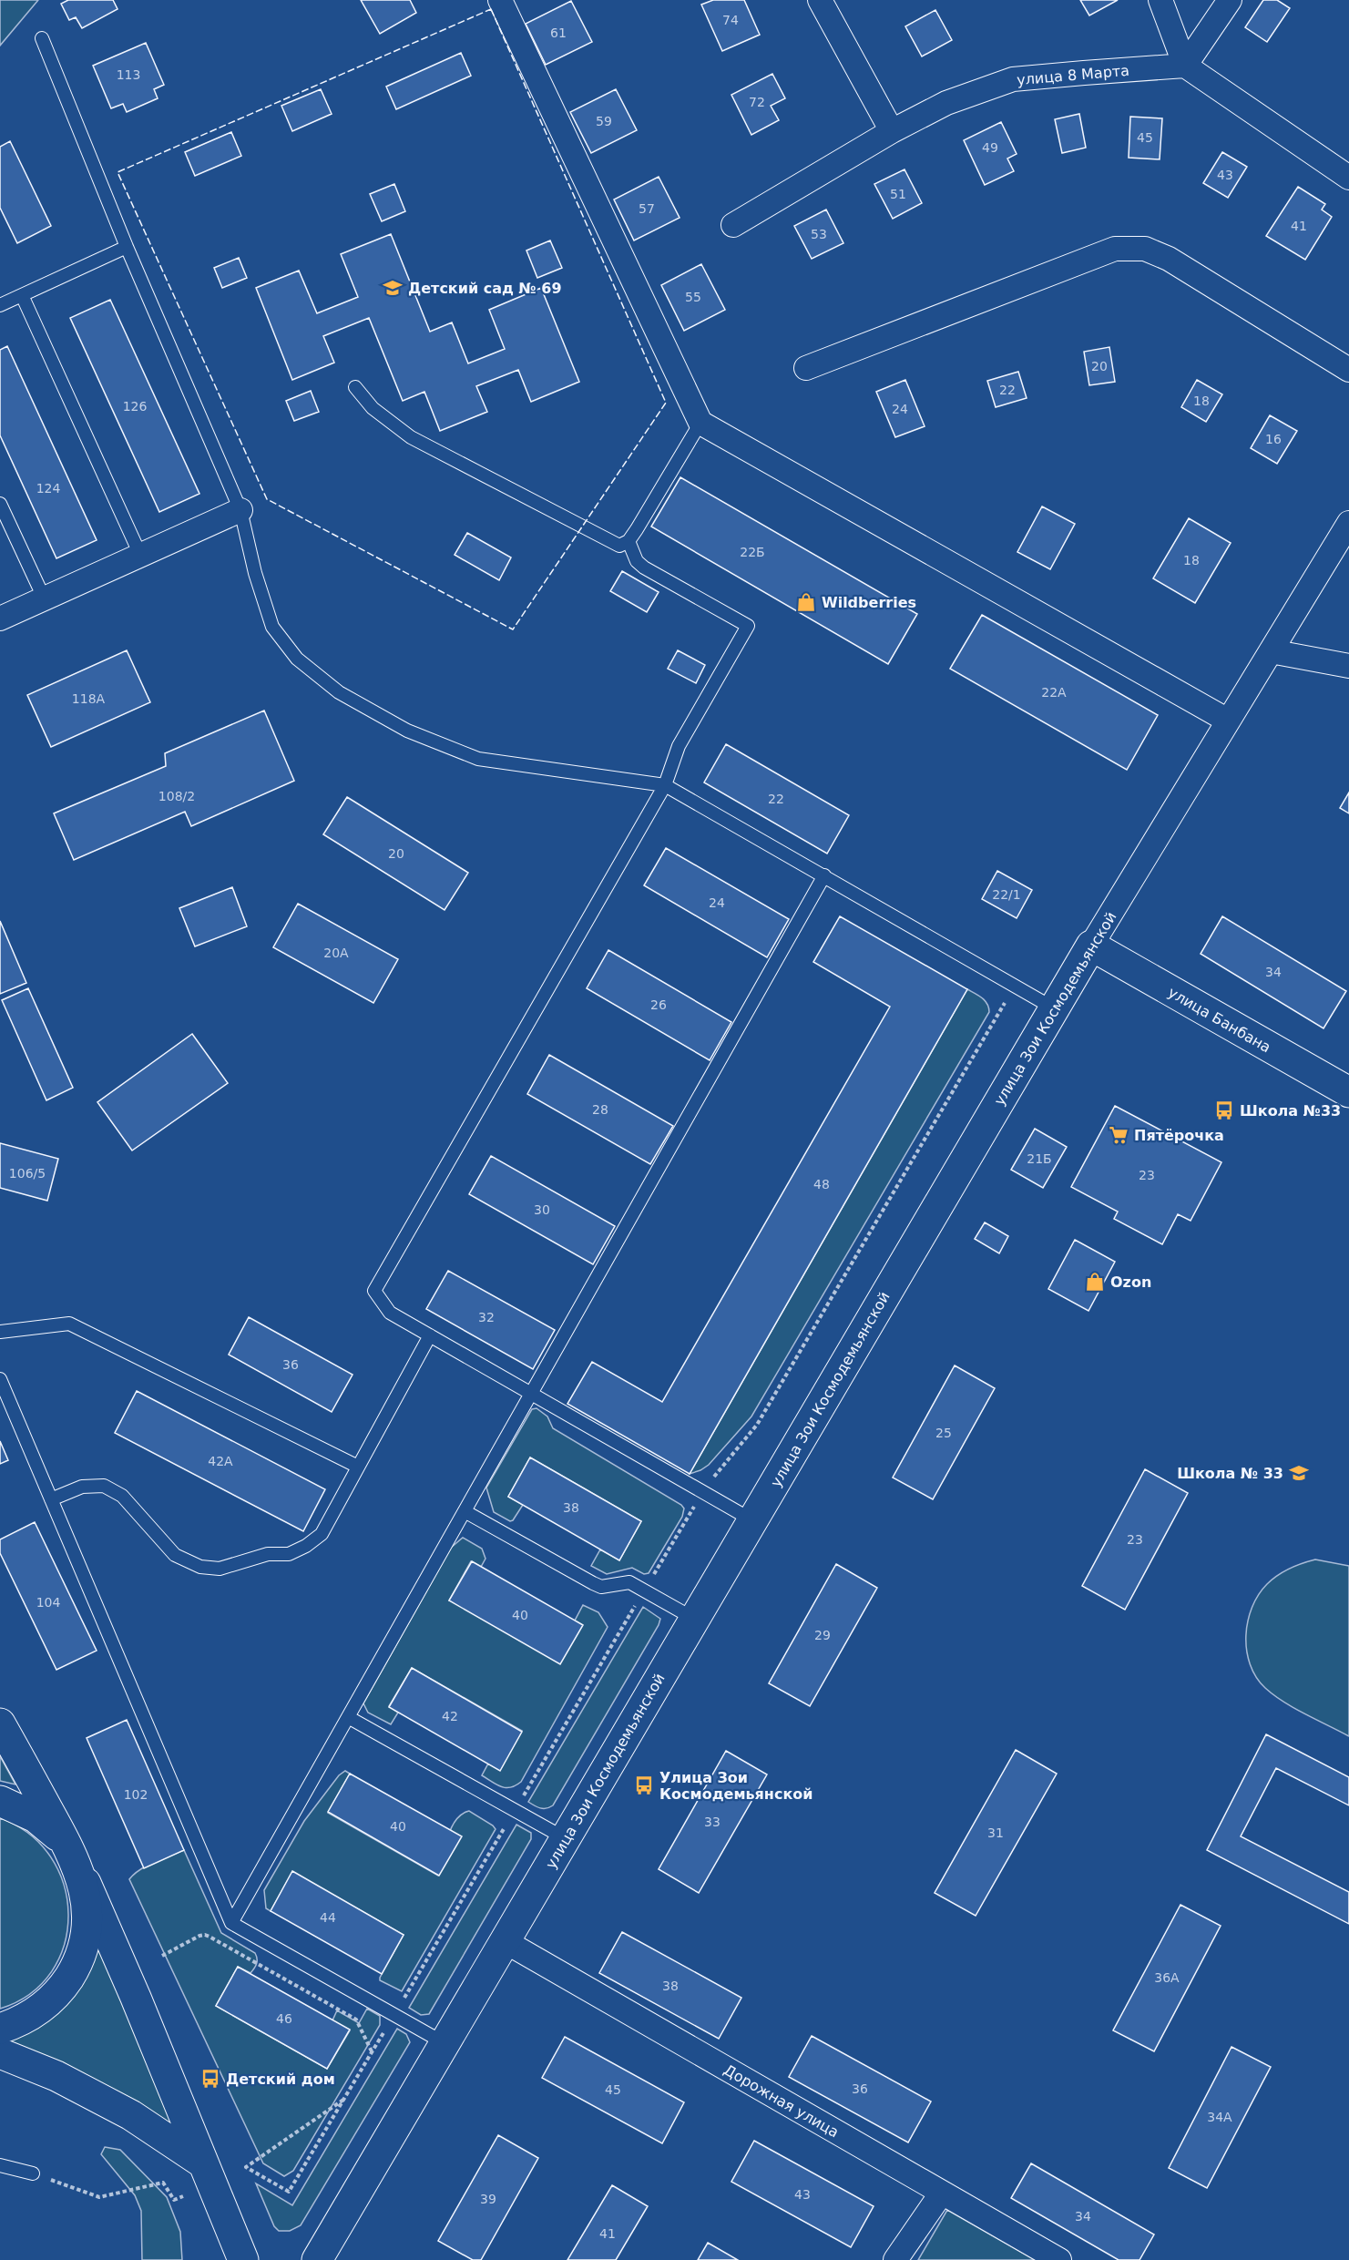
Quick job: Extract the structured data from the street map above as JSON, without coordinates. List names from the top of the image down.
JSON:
{
  "streets": {
    "street": [
      "улица 8 Марта",
      "улица Зои Космодемьянской",
      "улица Банбана",
      "Дорожная улица"
    ]
  },
  "crossings": [
    ["улица Зои Космодемьянской", "улица Банбана"],
    ["улица Зои Космодемьянской", "Дорожная улица"]
  ],
  "places": {
    "school or university": ["Детский сад № 69", "Школа № 33"],
    "shop": ["Wildberries", "Ozon"],
    "bus stop": ["Школа №33", "Улица Зои Космодемьянской", "Детский дом"],
    "supermarket": ["Пятёрочка"]
  },
  "house_numbers": [
    "74",
    "61",
    "113",
    "72",
    "59",
    "45",
    "49",
    "43",
    "51",
    "57",
    "41",
    "53",
    "55",
    "20",
    "22",
    "18",
    "126",
    "24",
    "16",
    "124",
    "22Б",
    "18",
    "22А",
    "118А",
    "108/2",
    "22",
    "20",
    "22/1",
    "24",
    "20А",
    "34",
    "26",
    "28",
    "21Б",
    "106/5",
    "23",
    "48",
    "30",
    "32",
    "36",
    "25",
    "42А",
    "38",
    "23",
    "104",
    "40",
    "29",
    "42",
    "102",
    "33",
    "40",
    "31",
    "44",
    "36А",
    "38",
    "46",
    "36",
    "45",
    "34А",
    "43",
    "39",
    "34",
    "41"
  ]
}
